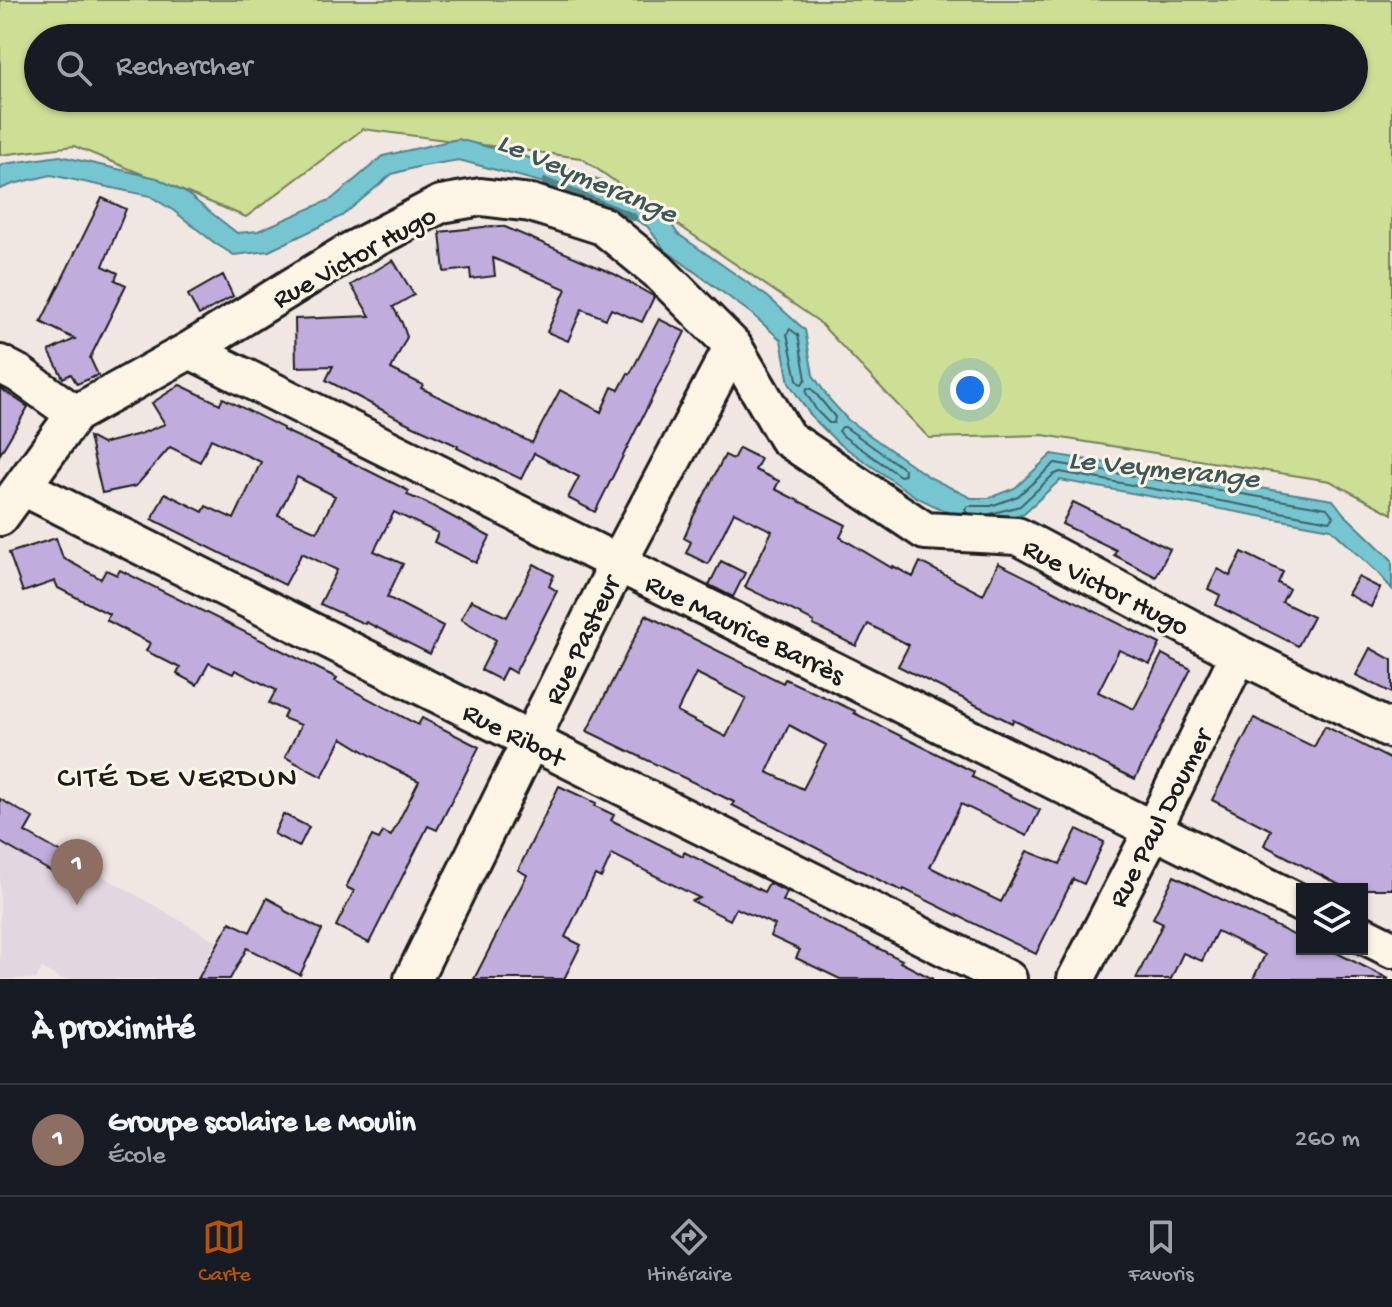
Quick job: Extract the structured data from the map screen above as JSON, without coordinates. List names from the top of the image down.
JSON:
{
  "streets": {
    "street": [
      "Rue Victor Hugo",
      "Rue Maurice Barrès",
      "Rue Pasteur",
      "Rue Ribot",
      "Rue Paul Doumer"
    ]
  },
  "crossings": [
    ["Rue Victor Hugo", "Rue Maurice Barrès"],
    ["Rue Victor Hugo", "Rue Pasteur"],
    ["Rue Victor Hugo", "Rue Paul Doumer"],
    ["Rue Maurice Barrès", "Rue Pasteur"],
    ["Rue Maurice Barrès", "Rue Paul Doumer"],
    ["Rue Pasteur", "Rue Ribot"]
  ],
  "districts": ["CITÉ DE VERDUN"],
  "water": ["Le Veymerange"],
  "page": {
    "search": "Rechercher",
    "pins": "1",
    "heading": "À proximité",
    "list": [
      {
        "mark": "1",
        "name": "Groupe scolaire Le Moulin",
        "note": "École",
        "value": "260 m"
      }
    ],
    "nav": ["Carte", "Itinéraire", "Favoris"]
  }
}
